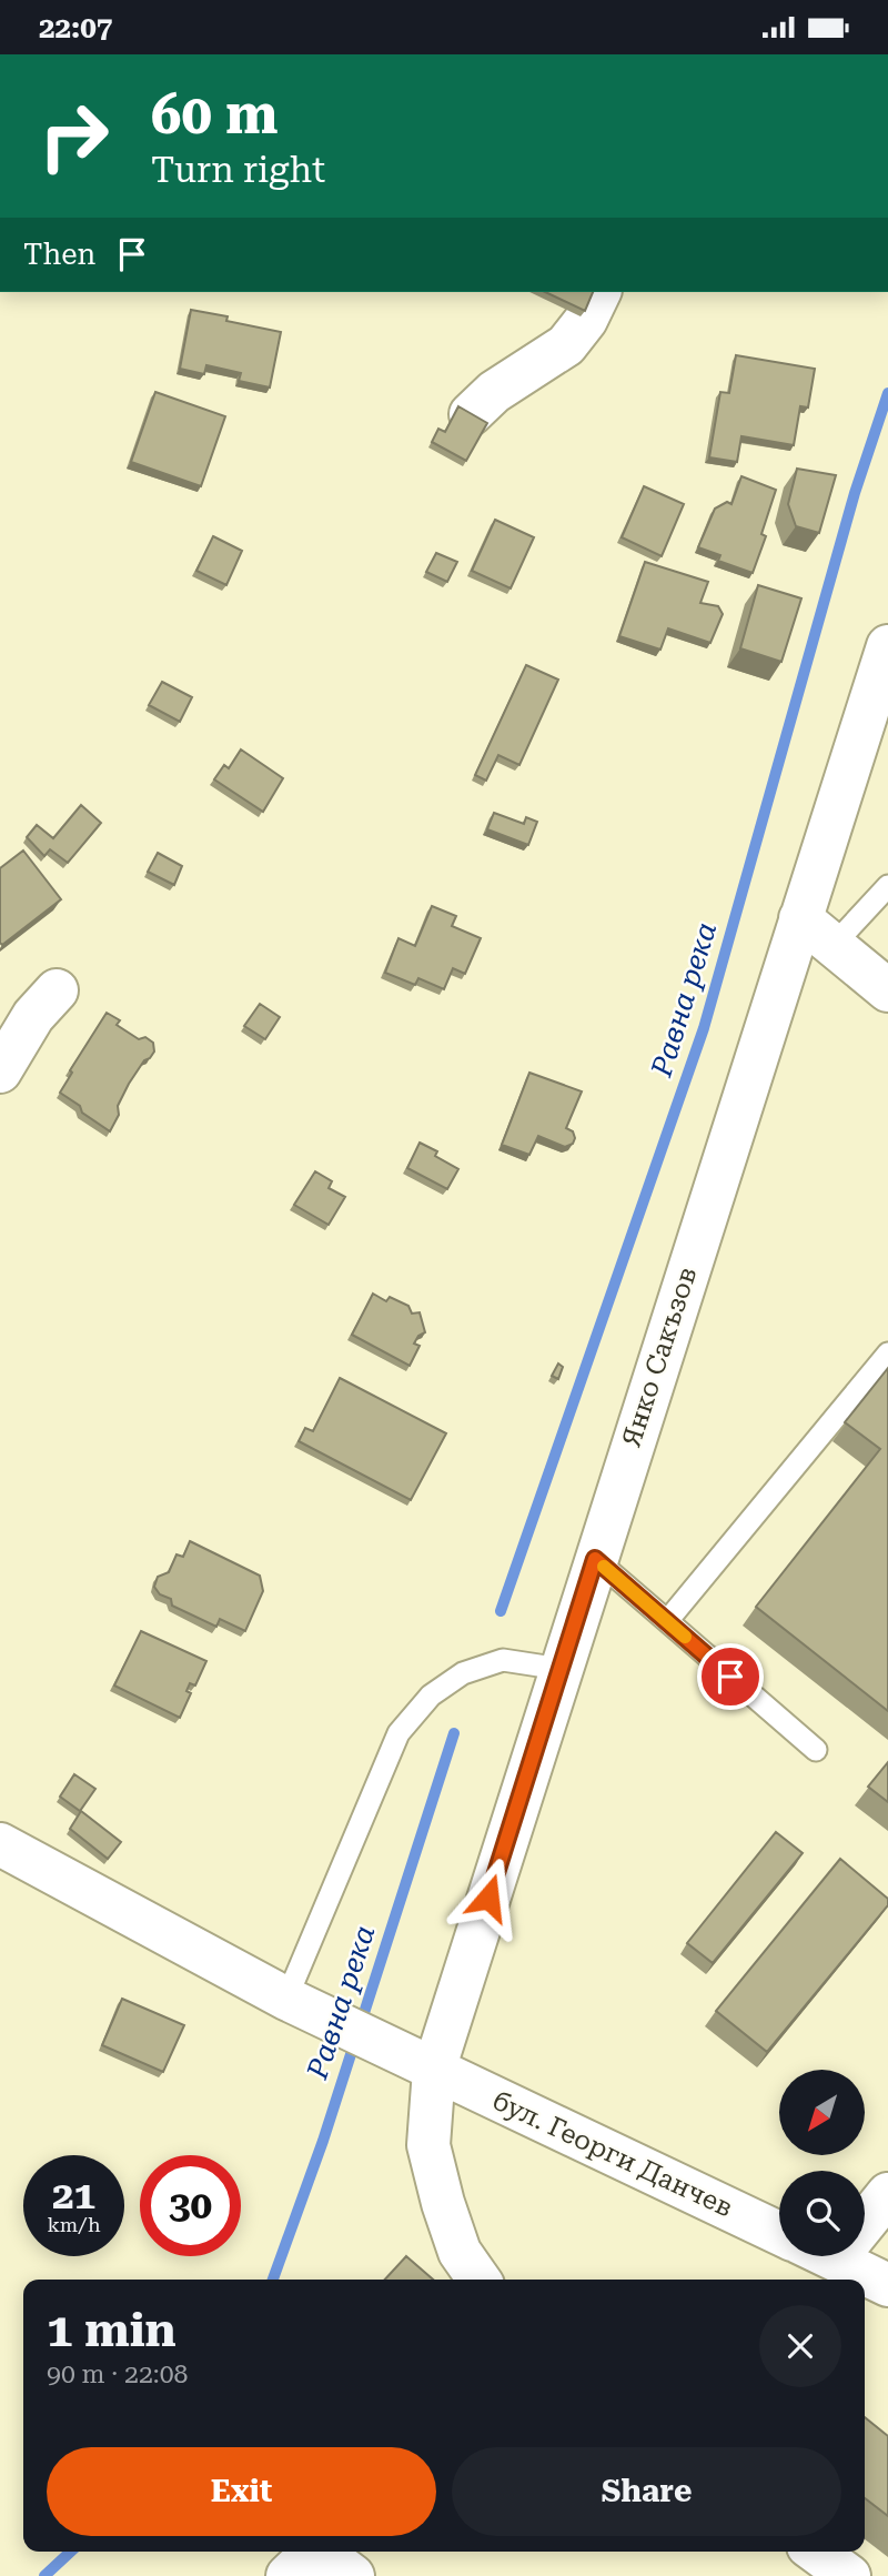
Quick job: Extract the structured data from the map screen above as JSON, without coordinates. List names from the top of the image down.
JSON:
{
  "streets": {
    "street": ["Янко Сакъзов", "бул. Георги Данчев"]
  },
  "crossings": [
    ["Янко Сакъзов", "бул. Георги Данчев"]
  ],
  "water": ["Равна река"],
  "north": "bottom left",
  "page": {
    "status": "22:07",
    "turn": ["60 m", "Turn right"],
    "then": "Then",
    "speed": "21 km/h",
    "limit": "30",
    "heading": ["1 min", "90 m · 22:08"],
    "buttons": ["Exit", "Share"]
  }
}
